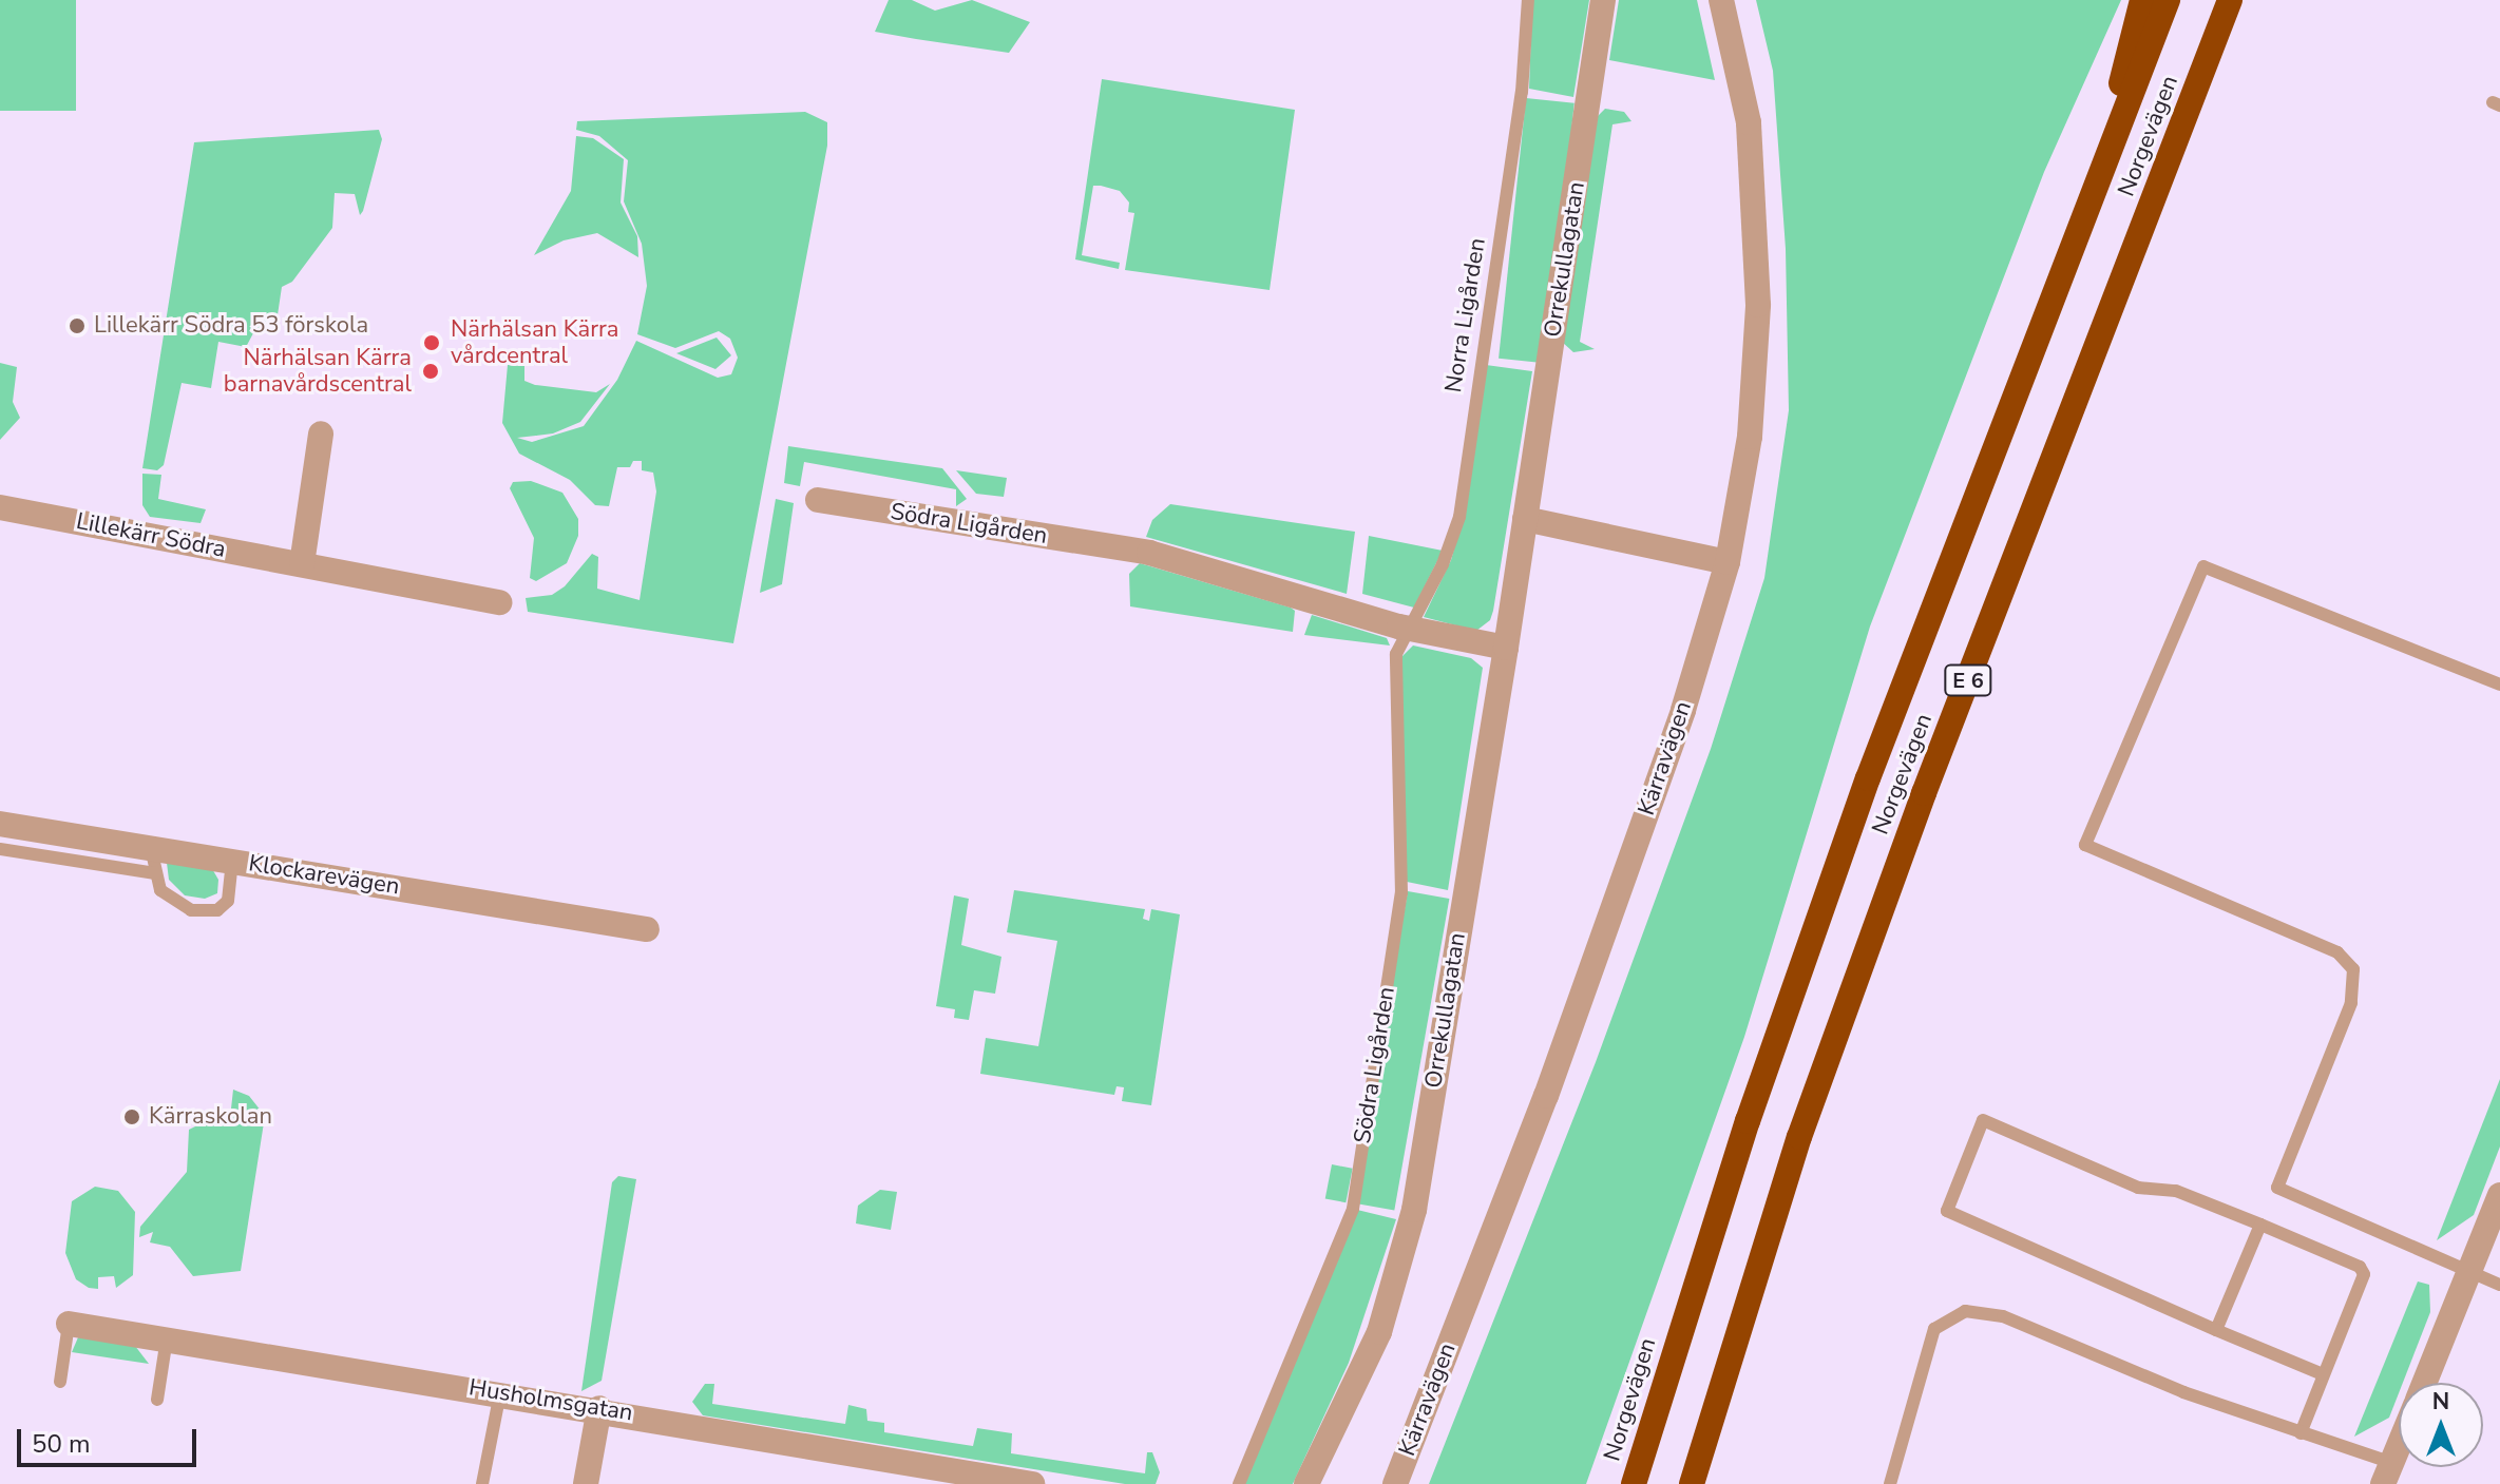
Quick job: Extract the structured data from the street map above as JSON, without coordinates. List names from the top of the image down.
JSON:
{
  "streets": {
    "highway": ["Norgevägen", "E 6"],
    "street": [
      "Orrekullagatan",
      "Södra Ligården",
      "Lillekärr Södra",
      "Kärravägen",
      "Klockarevägen",
      "Husholmsgatan"
    ],
    "lane": ["Norra Ligården"]
  },
  "crossings": [
    ["Orrekullagatan", "Södra Ligården"],
    ["Norra Ligården", "Södra Ligården"]
  ],
  "places": [
    "Lillekärr Södra 53 förskola",
    "Närhälsan Kärra vårdcentral",
    "Närhälsan Kärra barnavårdscentral",
    "Kärraskolan"
  ],
  "scale_bar": "50 m",
  "north": "top"
}
